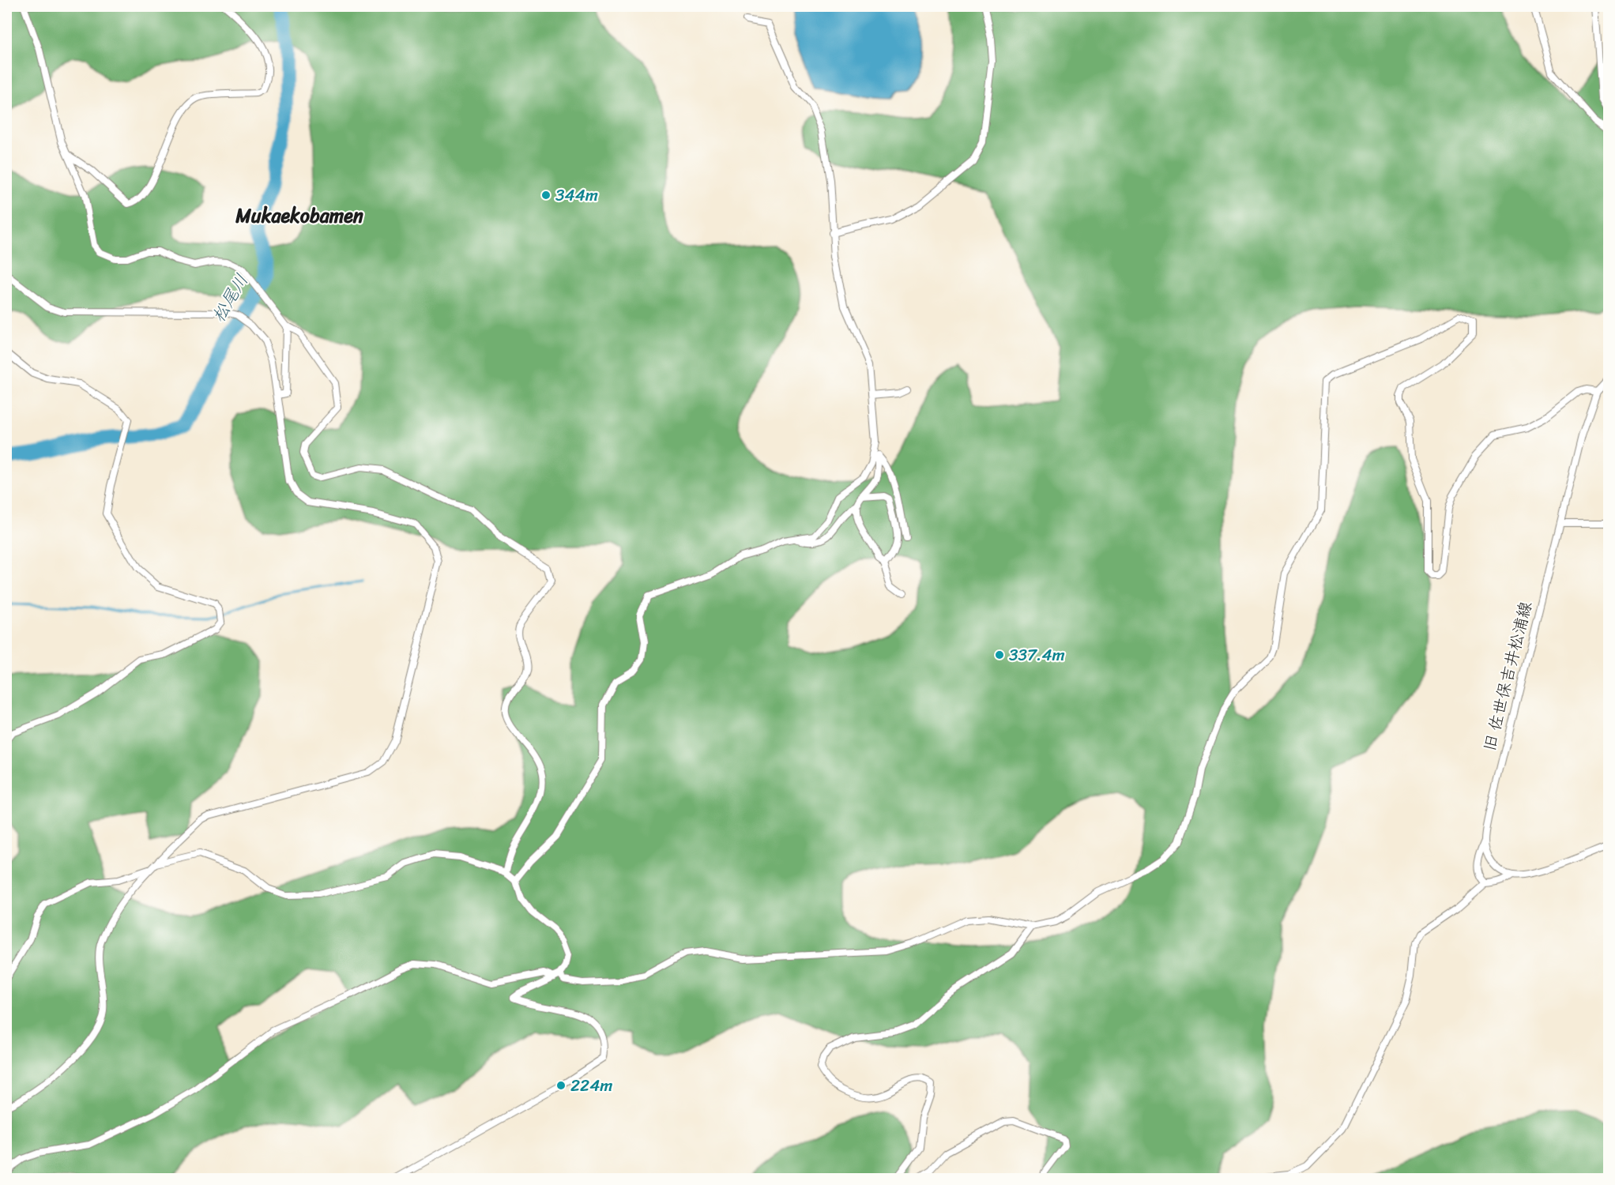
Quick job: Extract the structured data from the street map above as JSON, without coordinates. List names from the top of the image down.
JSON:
{
  "streets": {
    "street": ["旧 佐世保吉井松浦線"]
  },
  "districts": ["Mukaekobamen"],
  "water": ["松尾川"],
  "places": ["344m", "337.4m", "224m"]
}
